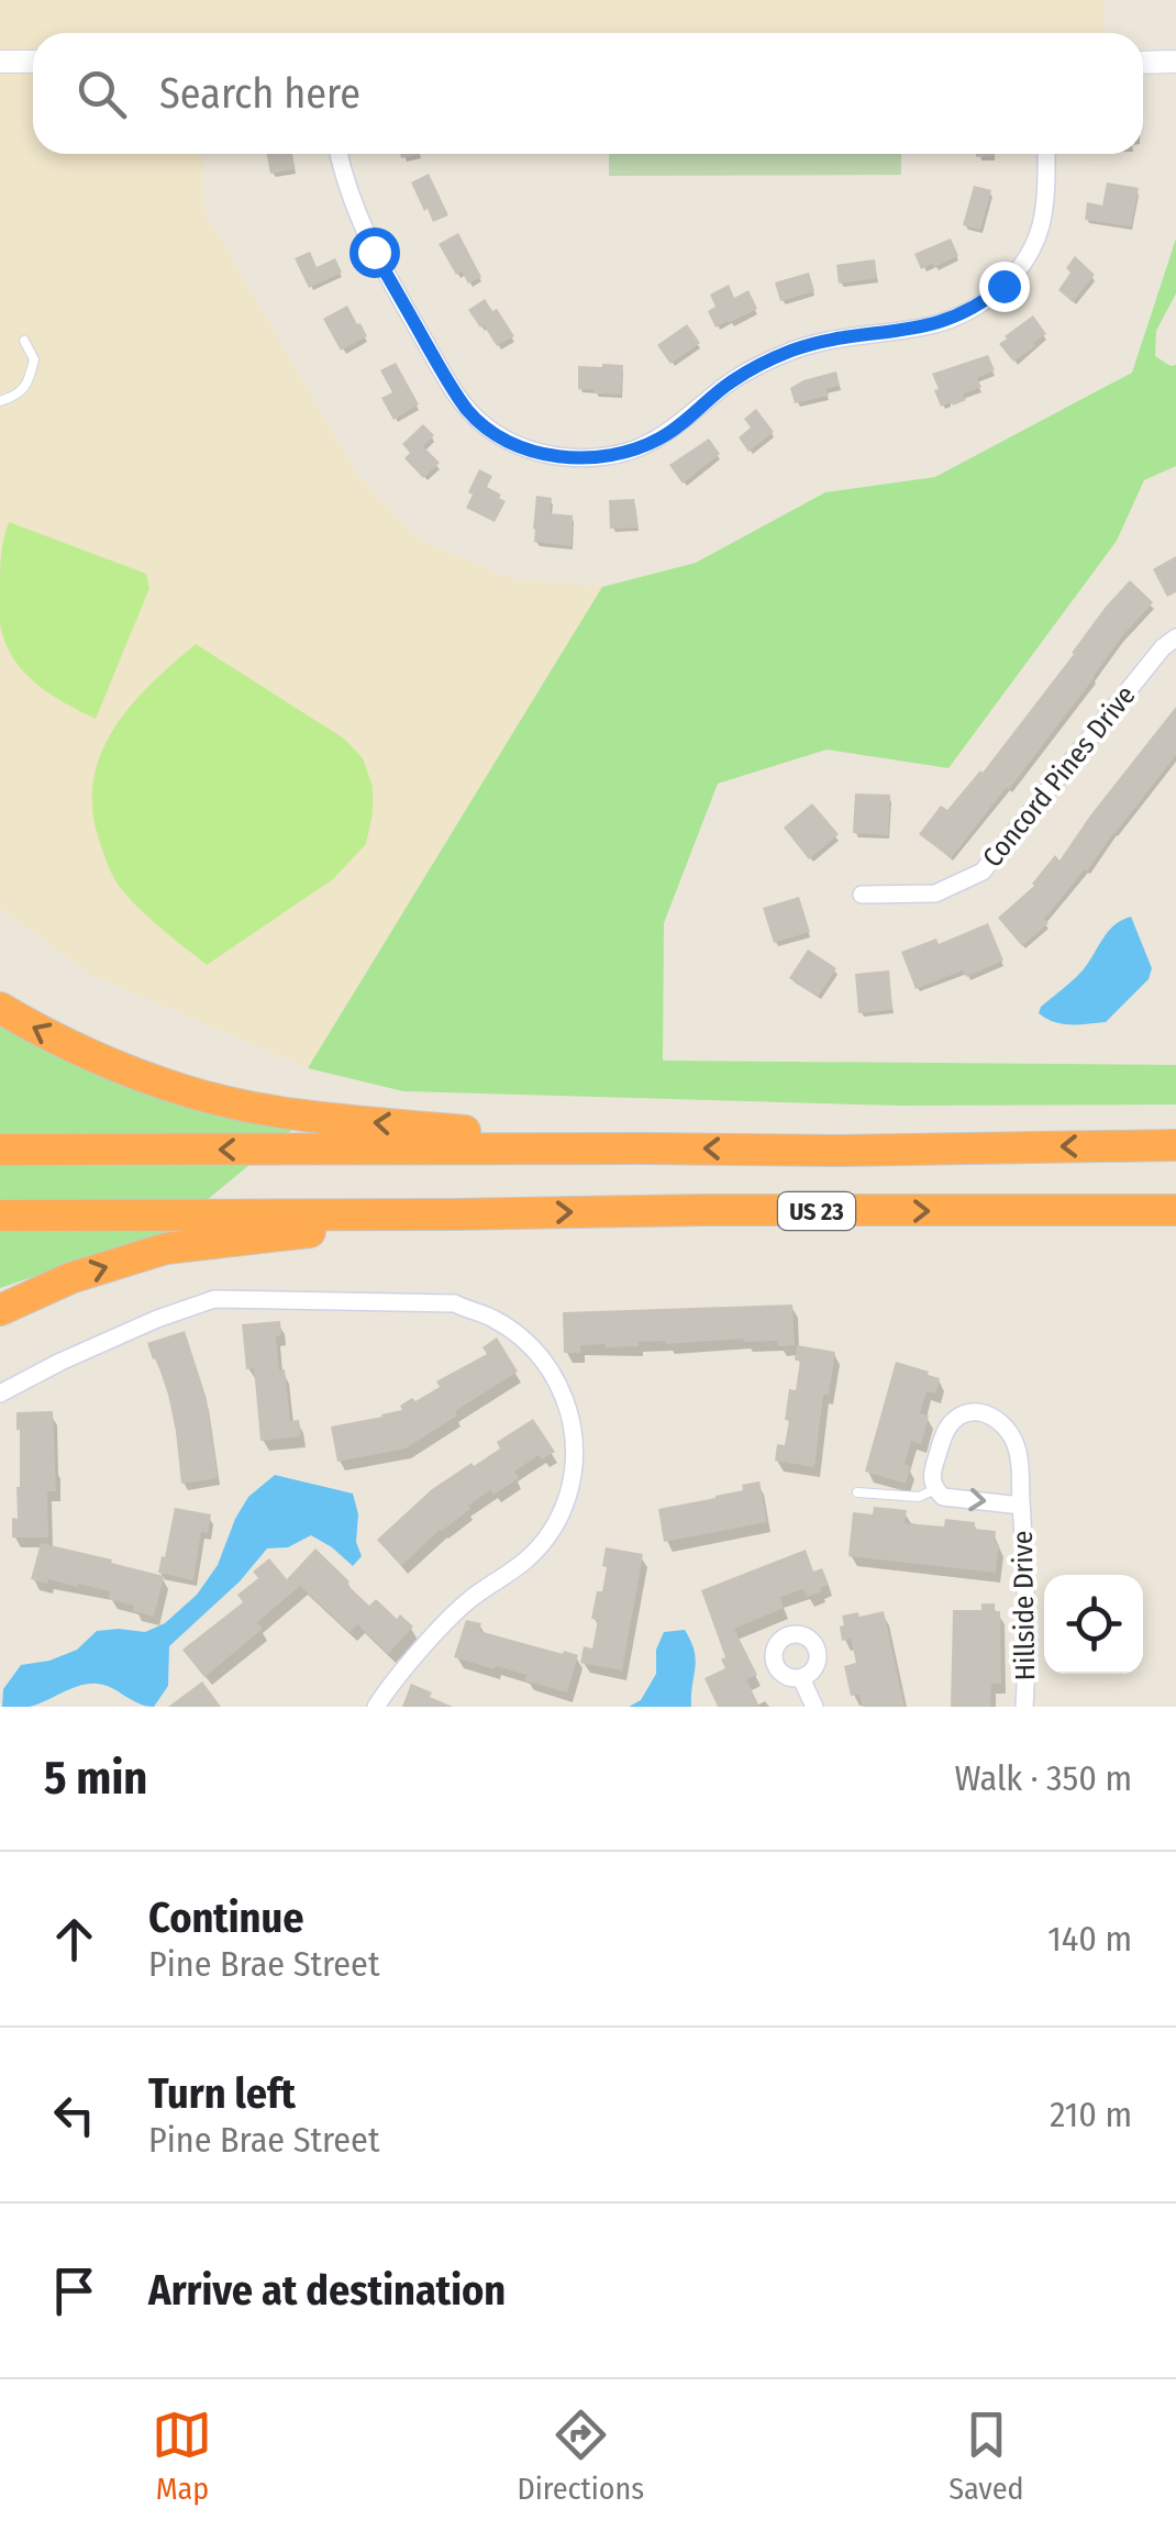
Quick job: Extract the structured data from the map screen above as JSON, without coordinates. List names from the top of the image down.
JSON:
{
  "streets": {
    "highway": ["US 23"],
    "street": ["Concord Pines Drive", "Hillside Drive"]
  },
  "page": {
    "search": "Search here",
    "heading": ["5 min", "Walk · 350 m"],
    "list": [
      ["Continue", "Pine Brae Street", "140 m"],
      ["Turn left", "Pine Brae Street", "210 m"],
      "Arrive at destination"
    ],
    "nav": ["Map", "Directions", "Saved"]
  }
}
